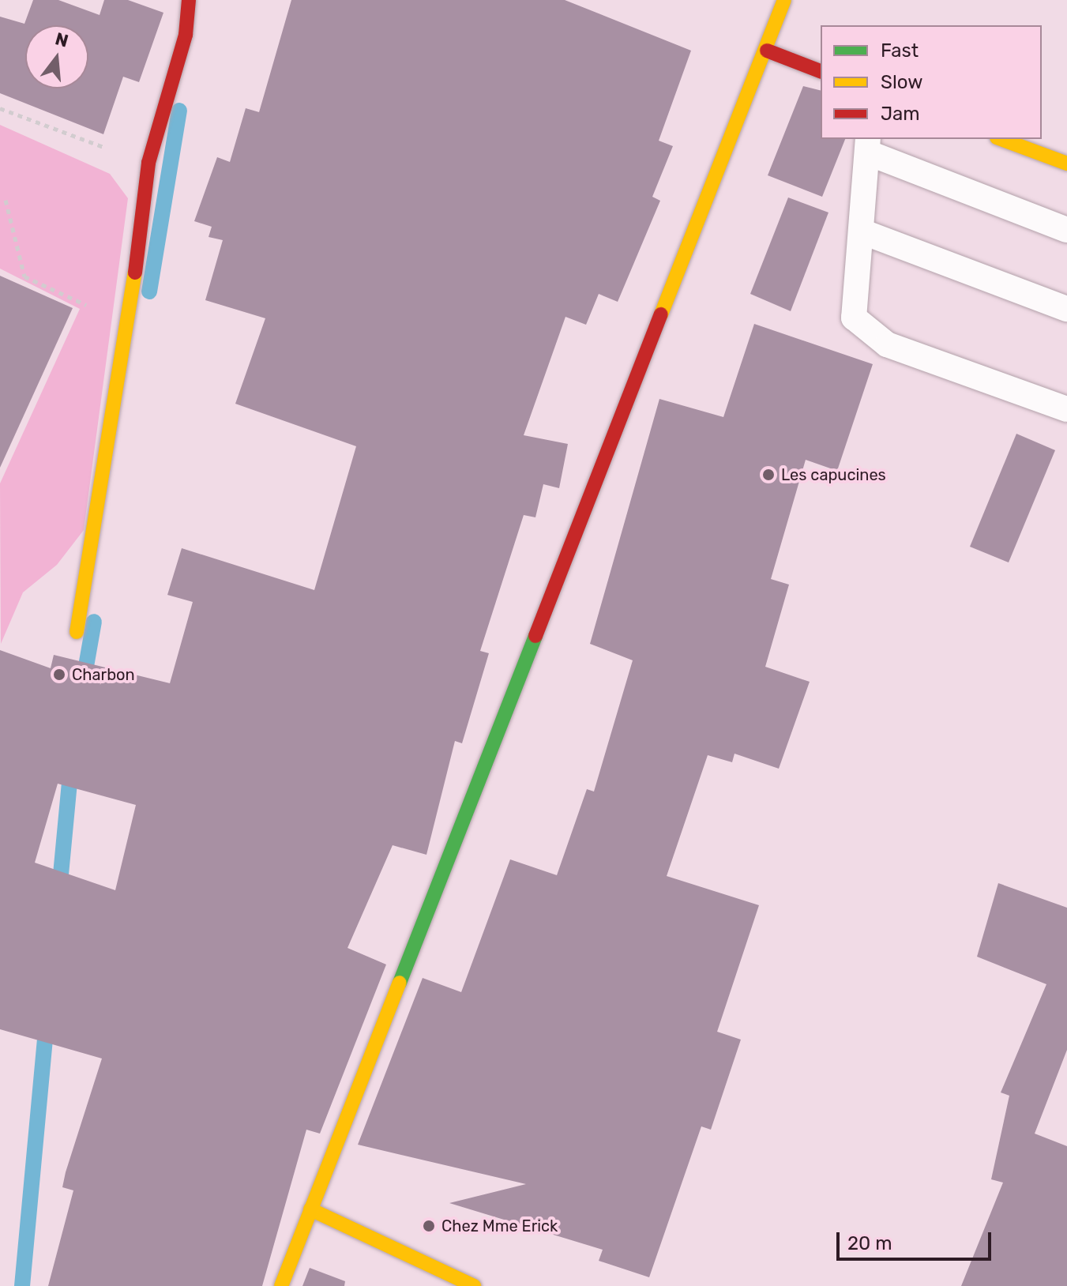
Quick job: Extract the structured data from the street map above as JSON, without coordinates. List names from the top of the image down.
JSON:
{
  "places": ["Les capucines", "Charbon", "Chez Mme Erick"],
  "legend": ["Fast", "Slow", "Jam"],
  "scale_bar": "20 m",
  "north": "top"
}
